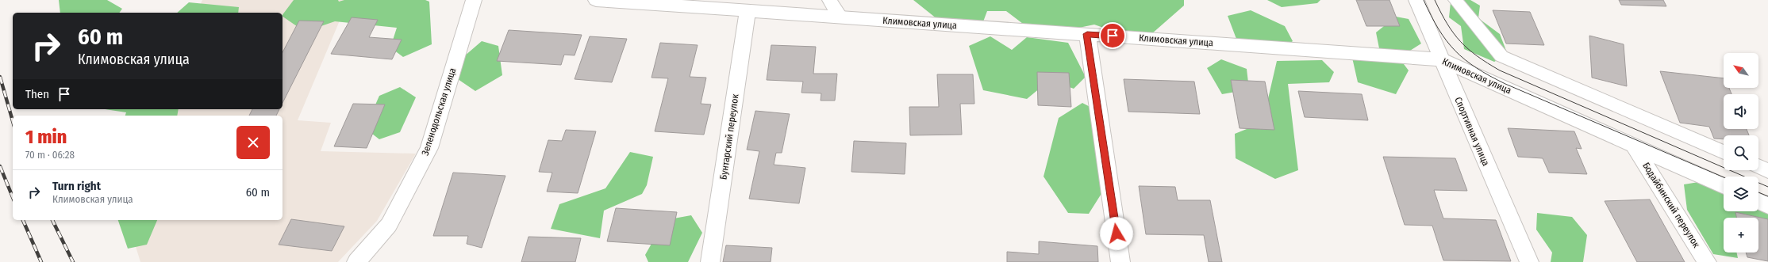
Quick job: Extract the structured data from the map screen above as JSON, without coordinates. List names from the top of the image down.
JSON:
{
  "streets": {
    "street": [
      "Климовская улица",
      "Зеленодольская улица",
      "Спортивная улица",
      "Бунтарский переулок",
      "Бодайбинский переулок"
    ]
  },
  "crossings": [
    ["Климовская улица", "Спортивная улица"],
    ["Климовская улица", "Бунтарский переулок"],
    ["Климовская улица", "Бодайбинский переулок"]
  ],
  "north": "top left",
  "page": {
    "turn": ["60 m", "Климовская улица"],
    "map_buttons": "+",
    "then": "Then",
    "heading": ["1 min", "70 m · 06:28"],
    "list": [
      {
        "name": "Turn right",
        "note": "Климовская улица",
        "value": "60 m"
      }
    ]
  }
}
